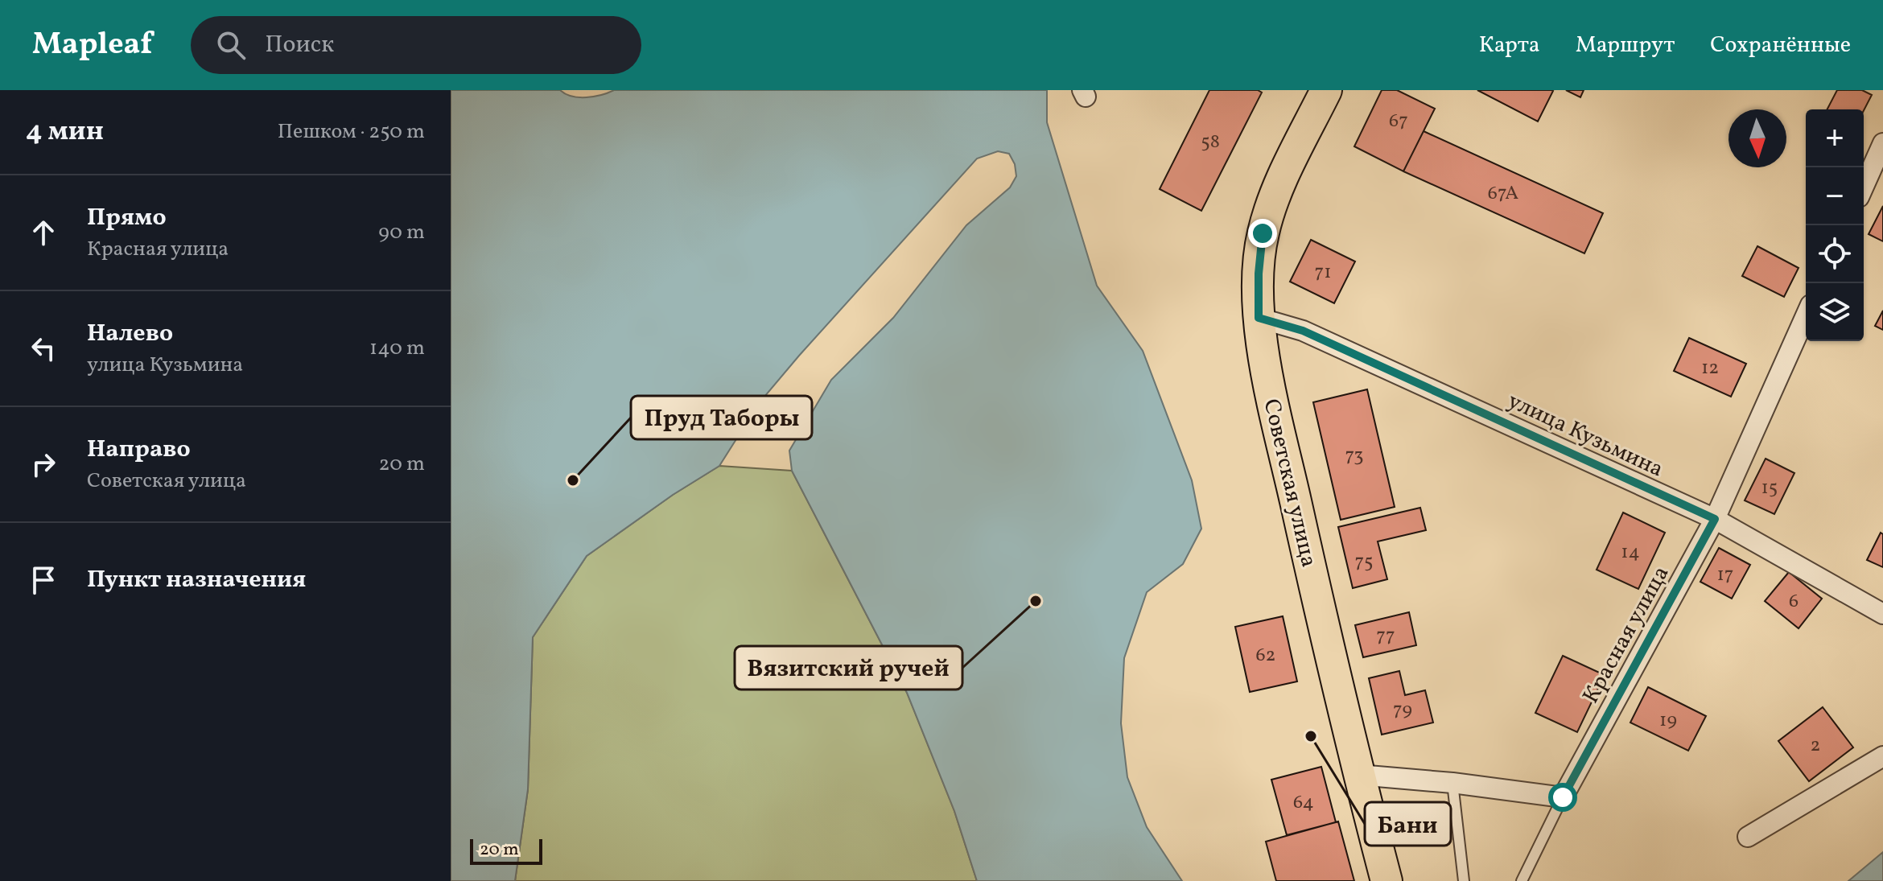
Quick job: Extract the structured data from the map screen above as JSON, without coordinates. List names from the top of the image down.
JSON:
{
  "streets": {
    "main road": ["Советская улица"],
    "street": ["улица Кузьмина", "Красная улица"]
  },
  "crossings": [
    ["улица Кузьмина", "Советская улица"],
    ["улица Кузьмина", "Красная улица"]
  ],
  "places": ["Пруд Таборы", "Вязитский ручей", "Бани"],
  "house_numbers": [
    "67",
    "58",
    "67А",
    "71",
    "12",
    "73",
    "15",
    "14",
    "75",
    "17",
    "6",
    "77",
    "62",
    "79",
    "19",
    "2",
    "64"
  ],
  "scale_bar": "20 m",
  "north": "bottom",
  "page": {
    "header": "Mapleaf",
    "search": "Поиск",
    "nav": ["Карта", "Маршрут", "Сохранённые"],
    "heading": ["4 мин", "Пешком · 250 m"],
    "map_buttons": ["+", "−"],
    "list": [
      ["Прямо", "Красная улица", "90 m"],
      ["Налево", "улица Кузьмина", "140 m"],
      ["Направо", "Советская улица", "20 m"],
      "Пункт назначения"
    ],
    "scale": "20 m"
  }
}
